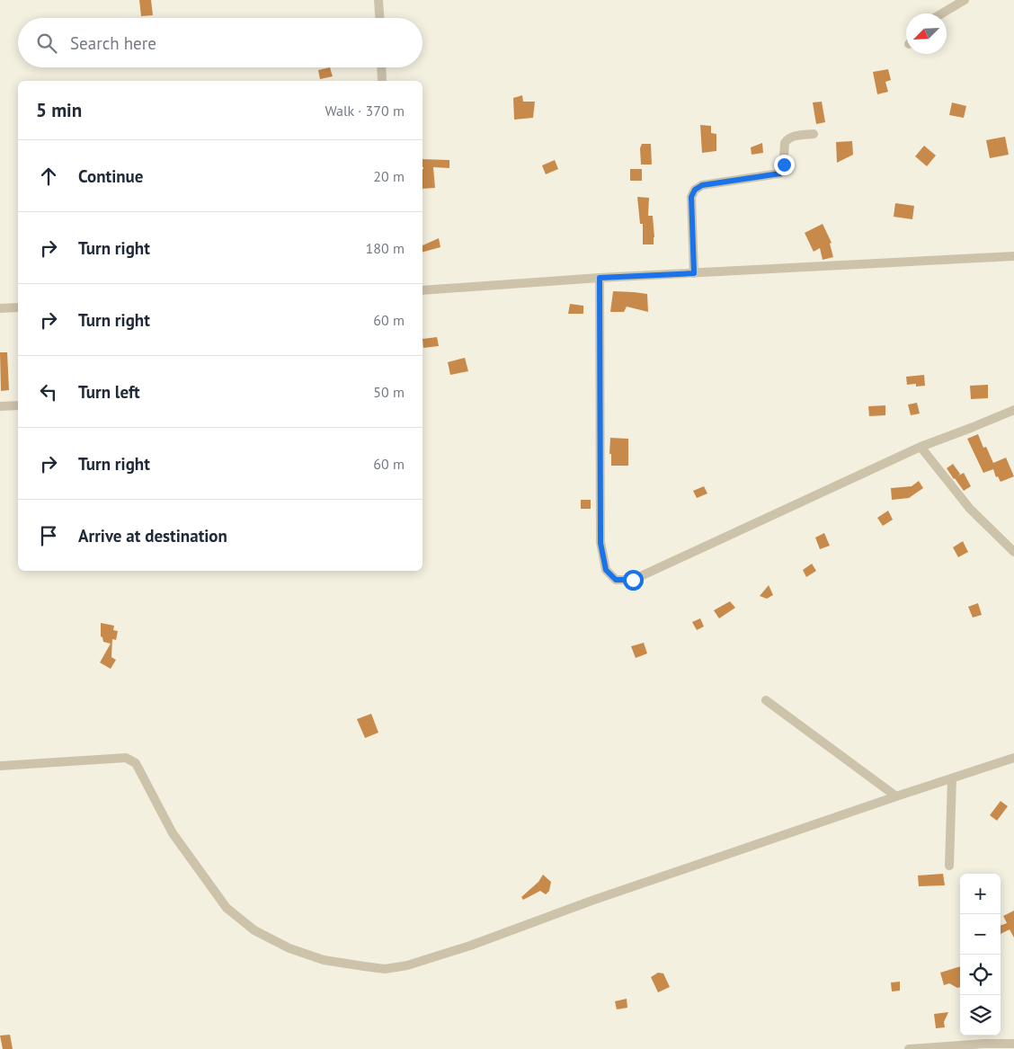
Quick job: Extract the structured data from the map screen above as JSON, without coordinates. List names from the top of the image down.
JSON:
{
  "north": "bottom left",
  "page": {
    "search": "Search here",
    "heading": ["5 min", "Walk · 370 m"],
    "list": [
      ["Continue", "20 m"],
      ["Turn right", "180 m"],
      ["Turn right", "60 m"],
      ["Turn left", "50 m"],
      ["Turn right", "60 m"],
      "Arrive at destination"
    ],
    "map_buttons": ["+", "−"]
  }
}
